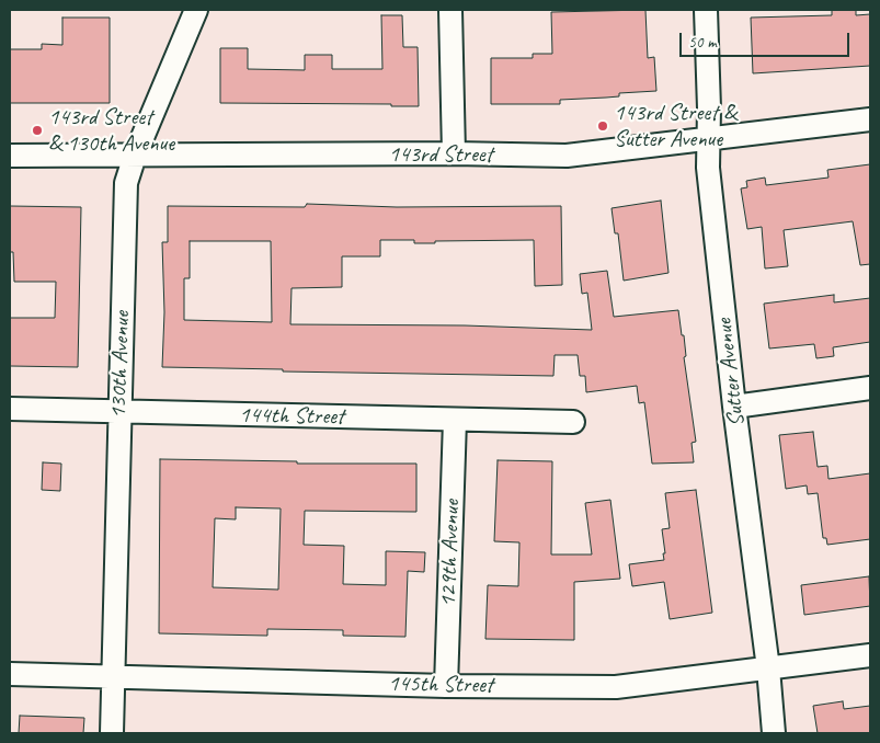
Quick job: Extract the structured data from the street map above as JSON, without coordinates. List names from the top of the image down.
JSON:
{
  "streets": {
    "street": [
      "143rd Street",
      "130th Avenue",
      "Sutter Avenue",
      "144th Street",
      "129th Avenue",
      "145th Street"
    ]
  },
  "crossings": [
    ["143rd Street", "130th Avenue"],
    ["143rd Street", "Sutter Avenue"],
    ["130th Avenue", "144th Street"],
    ["130th Avenue", "145th Street"],
    ["Sutter Avenue", "145th Street"],
    ["144th Street", "129th Avenue"],
    ["129th Avenue", "145th Street"]
  ],
  "places": ["143rd Street & Sutter Avenue", "143rd Street & 130th Avenue"],
  "scale_bar": "50 m"
}
